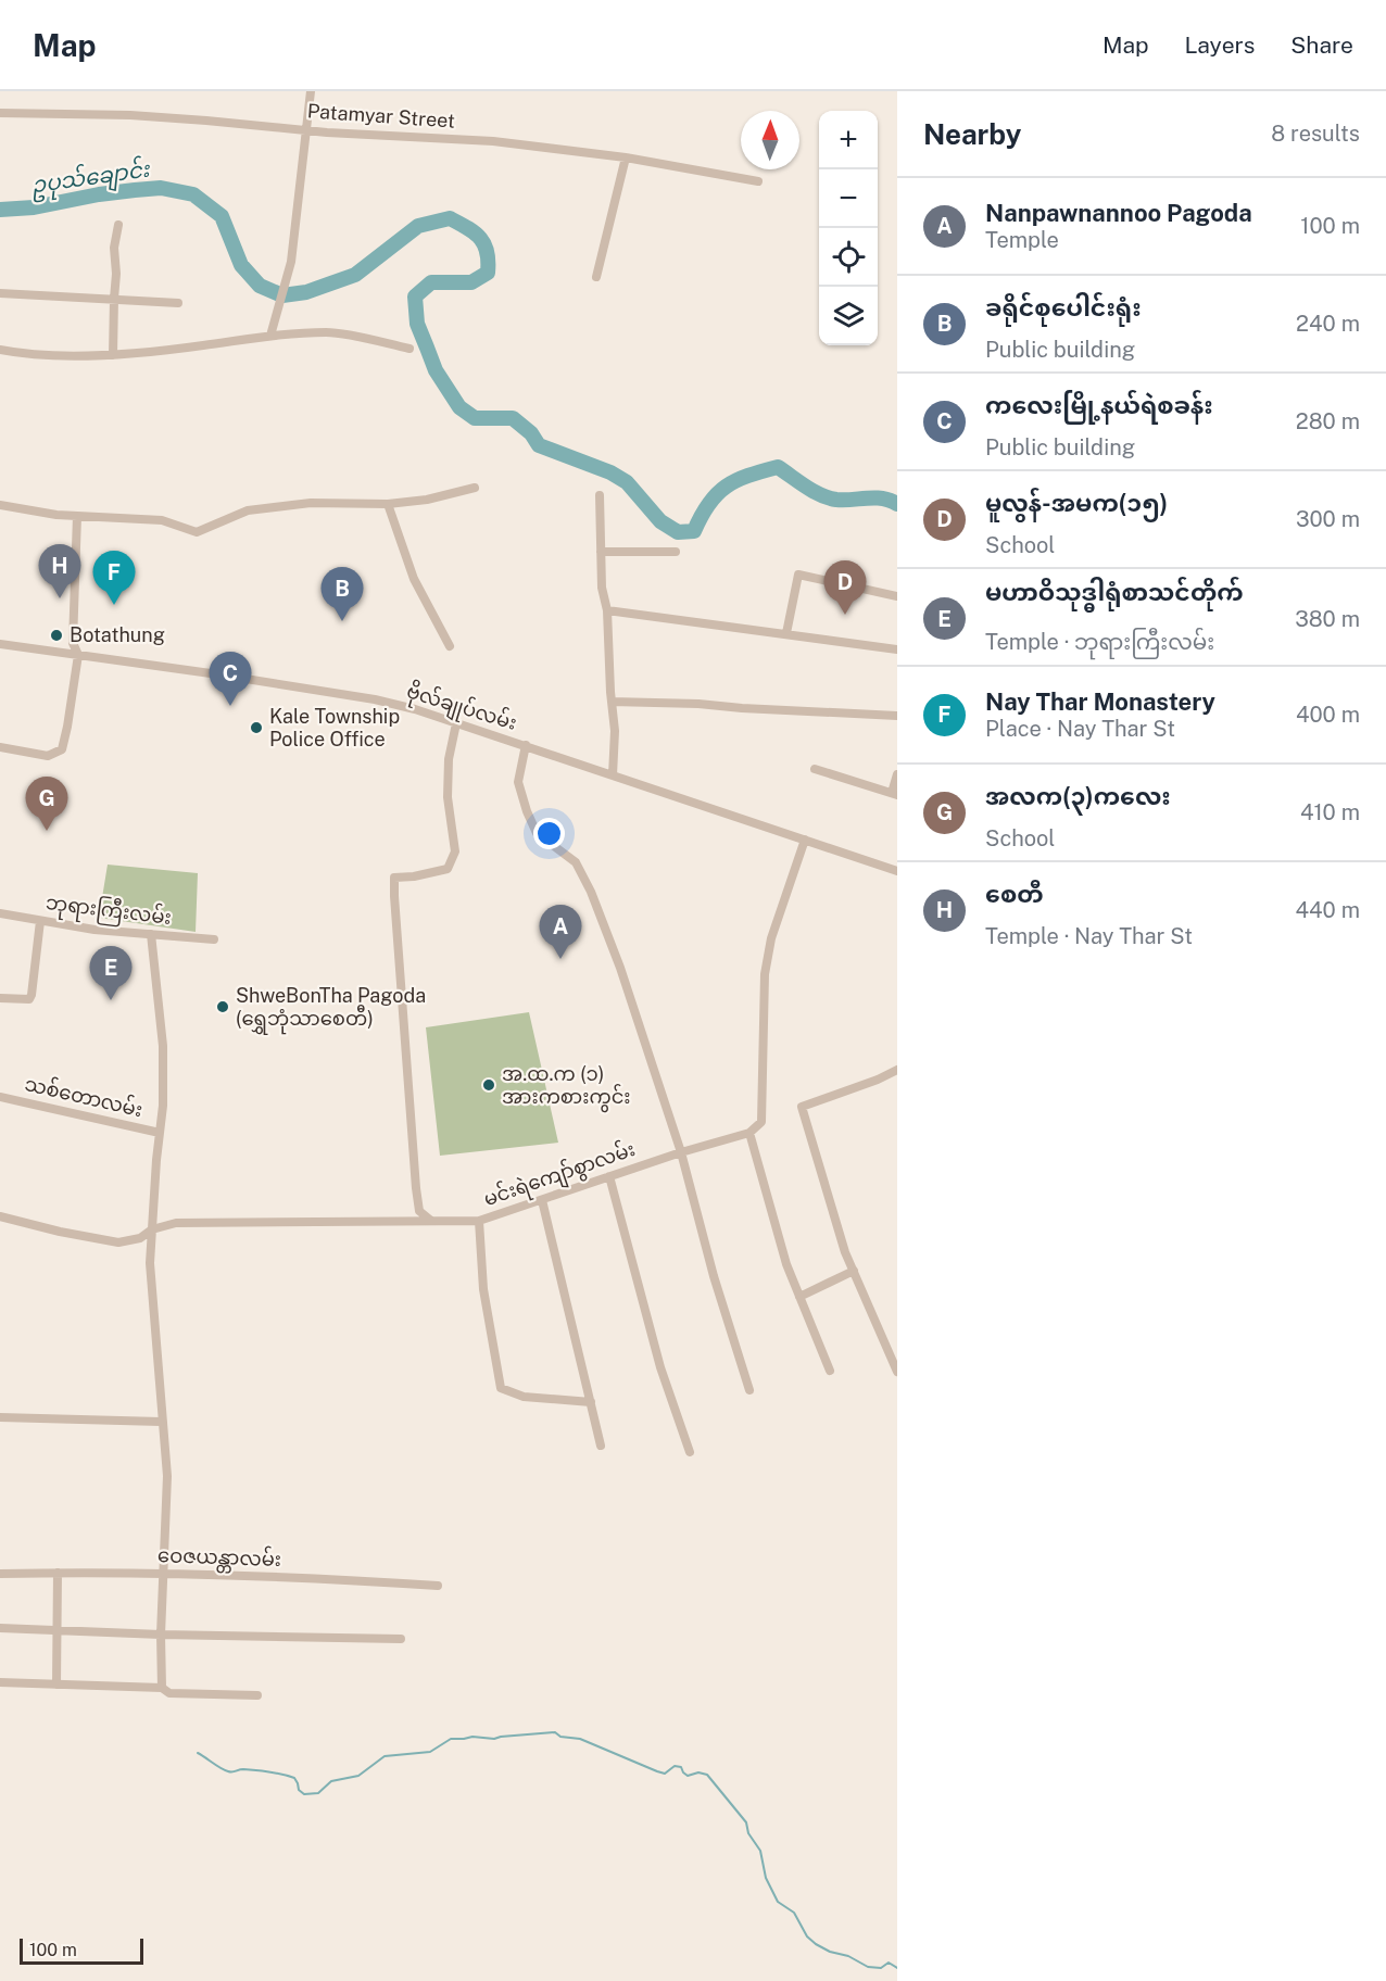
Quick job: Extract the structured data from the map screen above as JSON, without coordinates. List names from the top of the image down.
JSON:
{
  "streets": {
    "street": [
      "Patamyar Street",
      "ဗိုလ်ချုပ်လမ်း",
      "ဘုရားကြီးလမ်း",
      "သစ်တောလမ်း",
      "မင်းရဲကျော်စွာလမ်း",
      "ဝေဇယန္တာလမ်း"
    ]
  },
  "water": ["ဥပုသ်ချောင်း"],
  "places": [
    "Botathung",
    "Kale Township Police Office",
    "ShweBonTha Pagoda (ရွှေဘုံသာစေတီ)",
    "အ.ထ.က (၁) အားကစားကွင်း"
  ],
  "scale_bar": "100 m",
  "north": "top",
  "page": {
    "header": "Map",
    "nav": ["Map", "Layers", "Share"],
    "heading": ["Nearby", "8 results"],
    "map_buttons": ["+", "−"],
    "list": [
      {
        "mark": "A",
        "name": "Nanpawnannoo Pagoda",
        "note": "Temple",
        "value": "100 m"
      },
      {
        "mark": "B",
        "name": "ခရိုင်စုပေါင်းရုံး",
        "note": "Public building",
        "value": "240 m"
      },
      {
        "mark": "C",
        "name": "ကလေးမြို့နယ်ရဲစခန်း",
        "note": "Public building",
        "value": "280 m"
      },
      {
        "mark": "D",
        "name": "မူလွန်-အမက(၁၅)",
        "note": "School",
        "value": "300 m"
      },
      {
        "mark": "E",
        "name": "မဟာဝိသုဒ္ဓါရုံစာသင်တိုက်",
        "note": "Temple · ဘုရားကြီးလမ်း",
        "value": "380 m"
      },
      {
        "mark": "F",
        "name": "Nay Thar Monastery",
        "note": "Place · Nay Thar St",
        "value": "400 m"
      },
      {
        "mark": "G",
        "name": "အလက(၃)ကလေး",
        "note": "School",
        "value": "410 m"
      },
      {
        "mark": "H",
        "name": "စေတီ",
        "note": "Temple · Nay Thar St",
        "value": "440 m"
      }
    ],
    "pins": [
      "H",
      "F",
      "D",
      "B",
      "C",
      "G",
      "A",
      "E"
    ],
    "scale": "100 m"
  }
}
